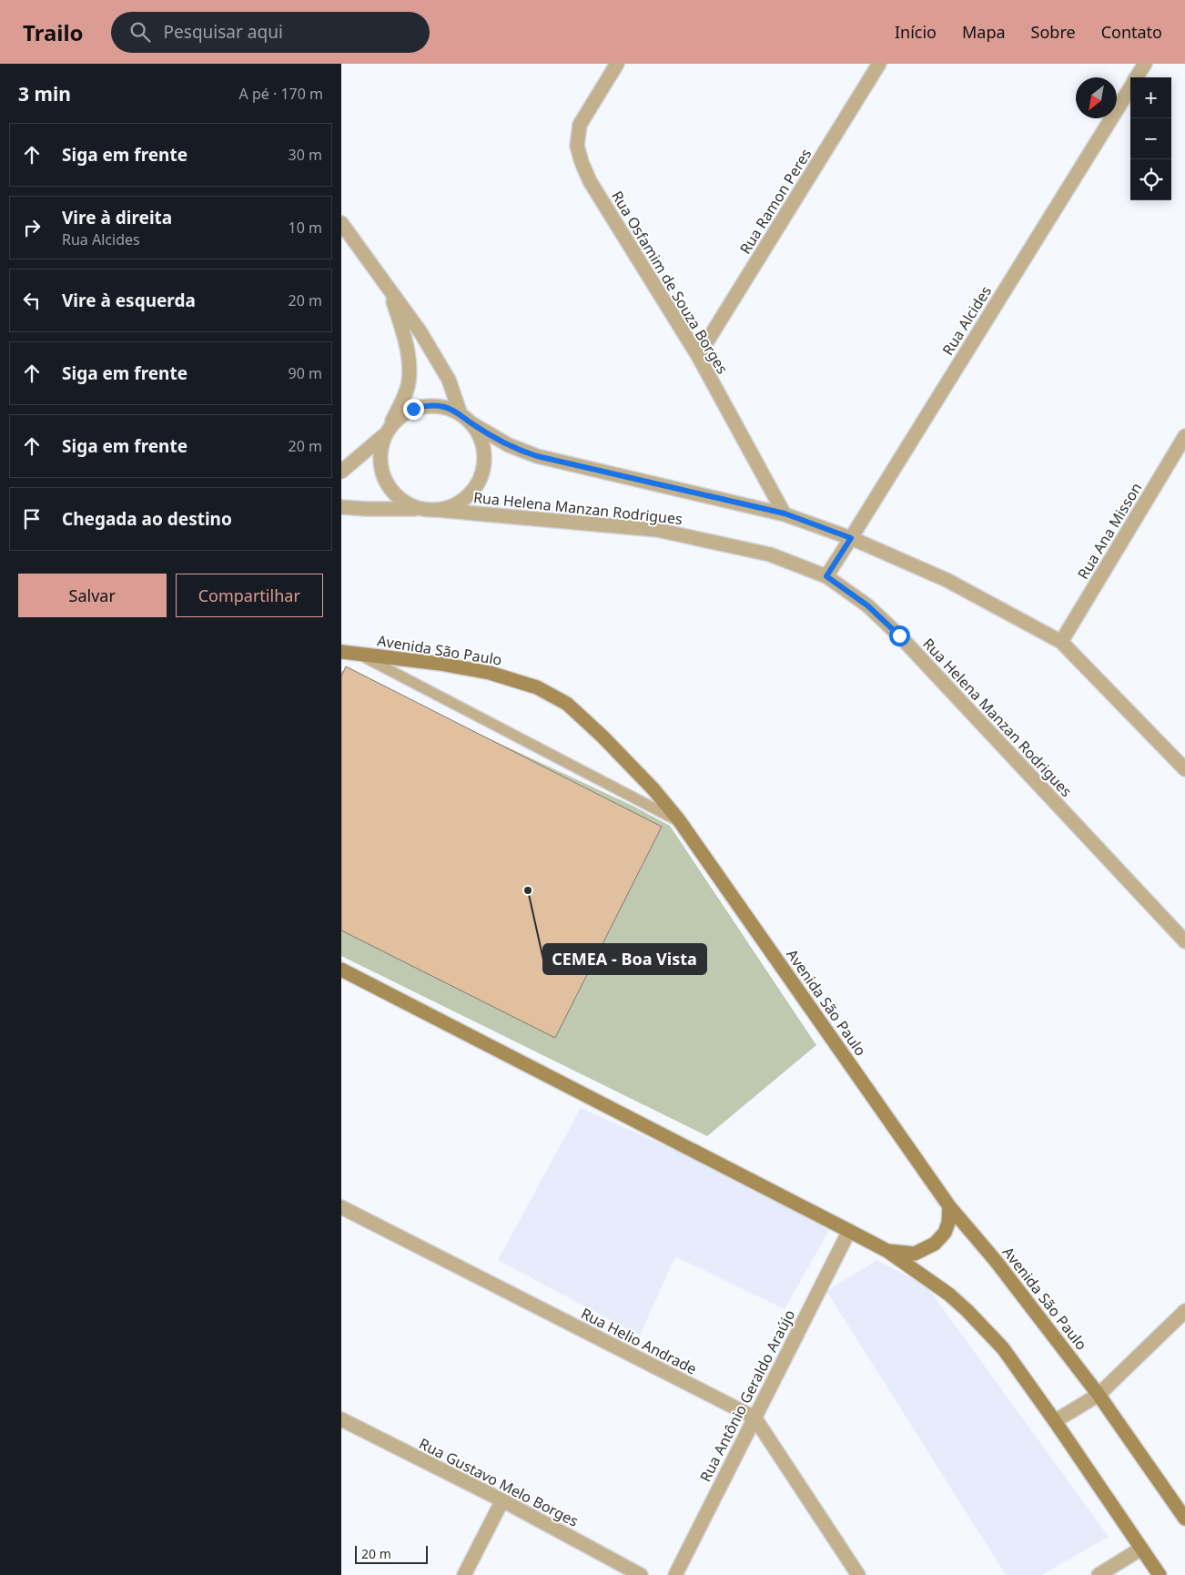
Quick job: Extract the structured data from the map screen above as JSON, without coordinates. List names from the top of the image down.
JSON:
{
  "streets": {
    "main road": ["Avenida São Paulo"],
    "street": [
      "Rua Ramon Peres",
      "Rua Osfamim de Souza Borges",
      "Rua Alcides",
      "Rua Helena Manzan Rodrigues",
      "Rua Ana Misson",
      "Rua Helio Andrade",
      "Rua Antônio Geraldo Araújo",
      "Rua Gustavo Melo Borges"
    ]
  },
  "crossings": [
    ["Rua Ramon Peres", "Rua Osfamim de Souza Borges"],
    ["Rua Osfamim de Souza Borges", "Rua Helena Manzan Rodrigues"],
    ["Rua Alcides", "Rua Helena Manzan Rodrigues"],
    ["Rua Helena Manzan Rodrigues", "Rua Ana Misson"],
    ["Rua Helio Andrade", "Rua Antônio Geraldo Araújo"]
  ],
  "places": ["CEMEA - Boa Vista"],
  "scale_bar": "20 m",
  "north": "bottom left",
  "page": {
    "header": "Trailo",
    "search": "Pesquisar aqui",
    "nav": [
      "Início",
      "Mapa",
      "Sobre",
      "Contato"
    ],
    "heading": ["3 min", "A pé · 170 m"],
    "map_buttons": ["+", "−"],
    "list": [
      ["Siga em frente", "30 m"],
      ["Vire à direita", "Rua Alcides", "10 m"],
      ["Vire à esquerda", "20 m"],
      ["Siga em frente", "90 m"],
      ["Siga em frente", "20 m"],
      "Chegada ao destino"
    ],
    "buttons": ["Salvar", "Compartilhar"],
    "scale": "20 m"
  }
}
